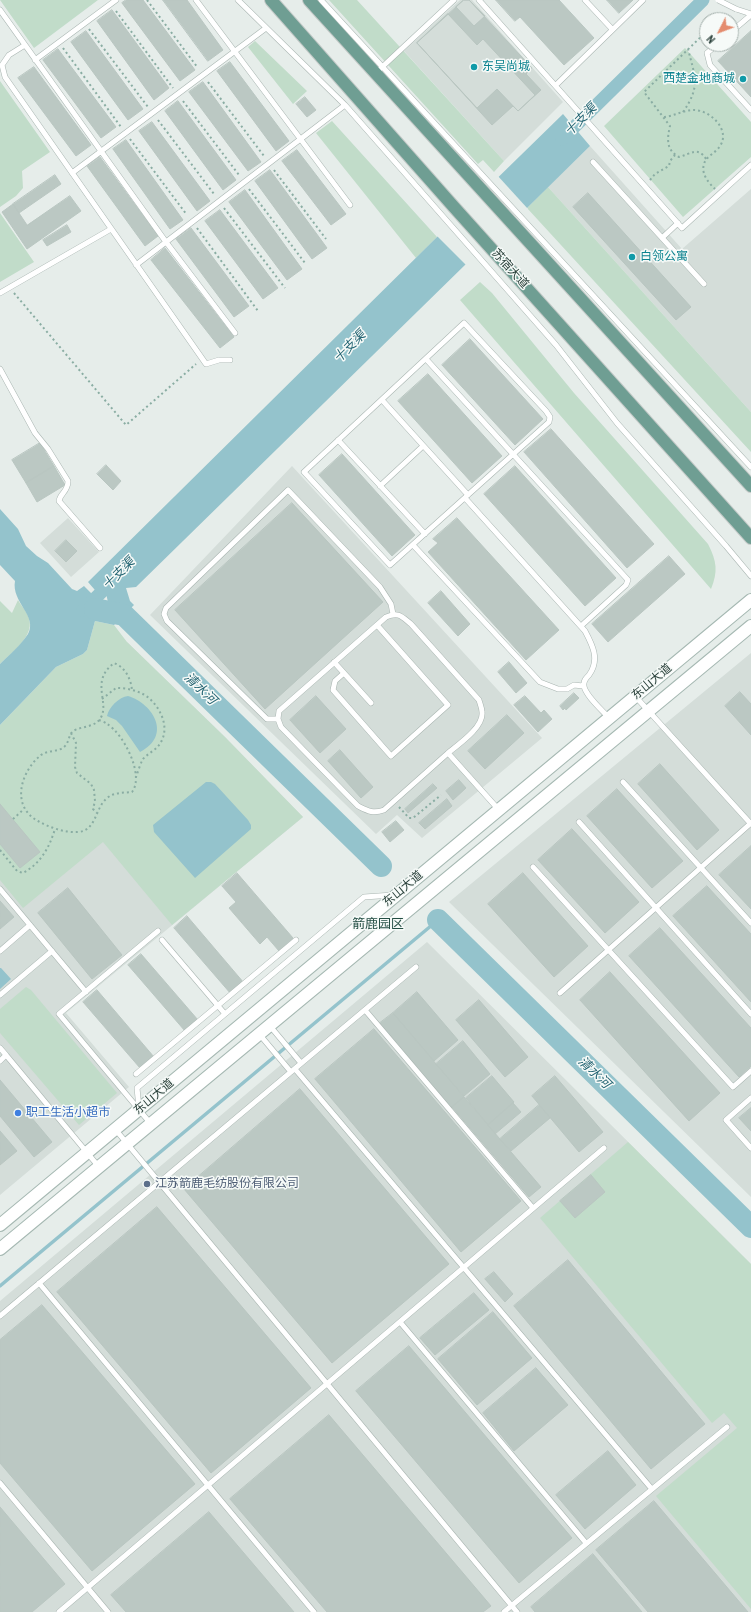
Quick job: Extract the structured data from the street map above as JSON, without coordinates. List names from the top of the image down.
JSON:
{
  "streets": {
    "main road": ["苏宿大道", "东山大道"]
  },
  "districts": ["箭鹿园区"],
  "water": ["十支渠", "清水河"],
  "places": [
    "东吴尚城",
    "西楚金地商城",
    "白领公寓",
    "职工生活小超市",
    "江苏箭鹿毛纺股份有限公司"
  ],
  "north": "bottom left"
}
